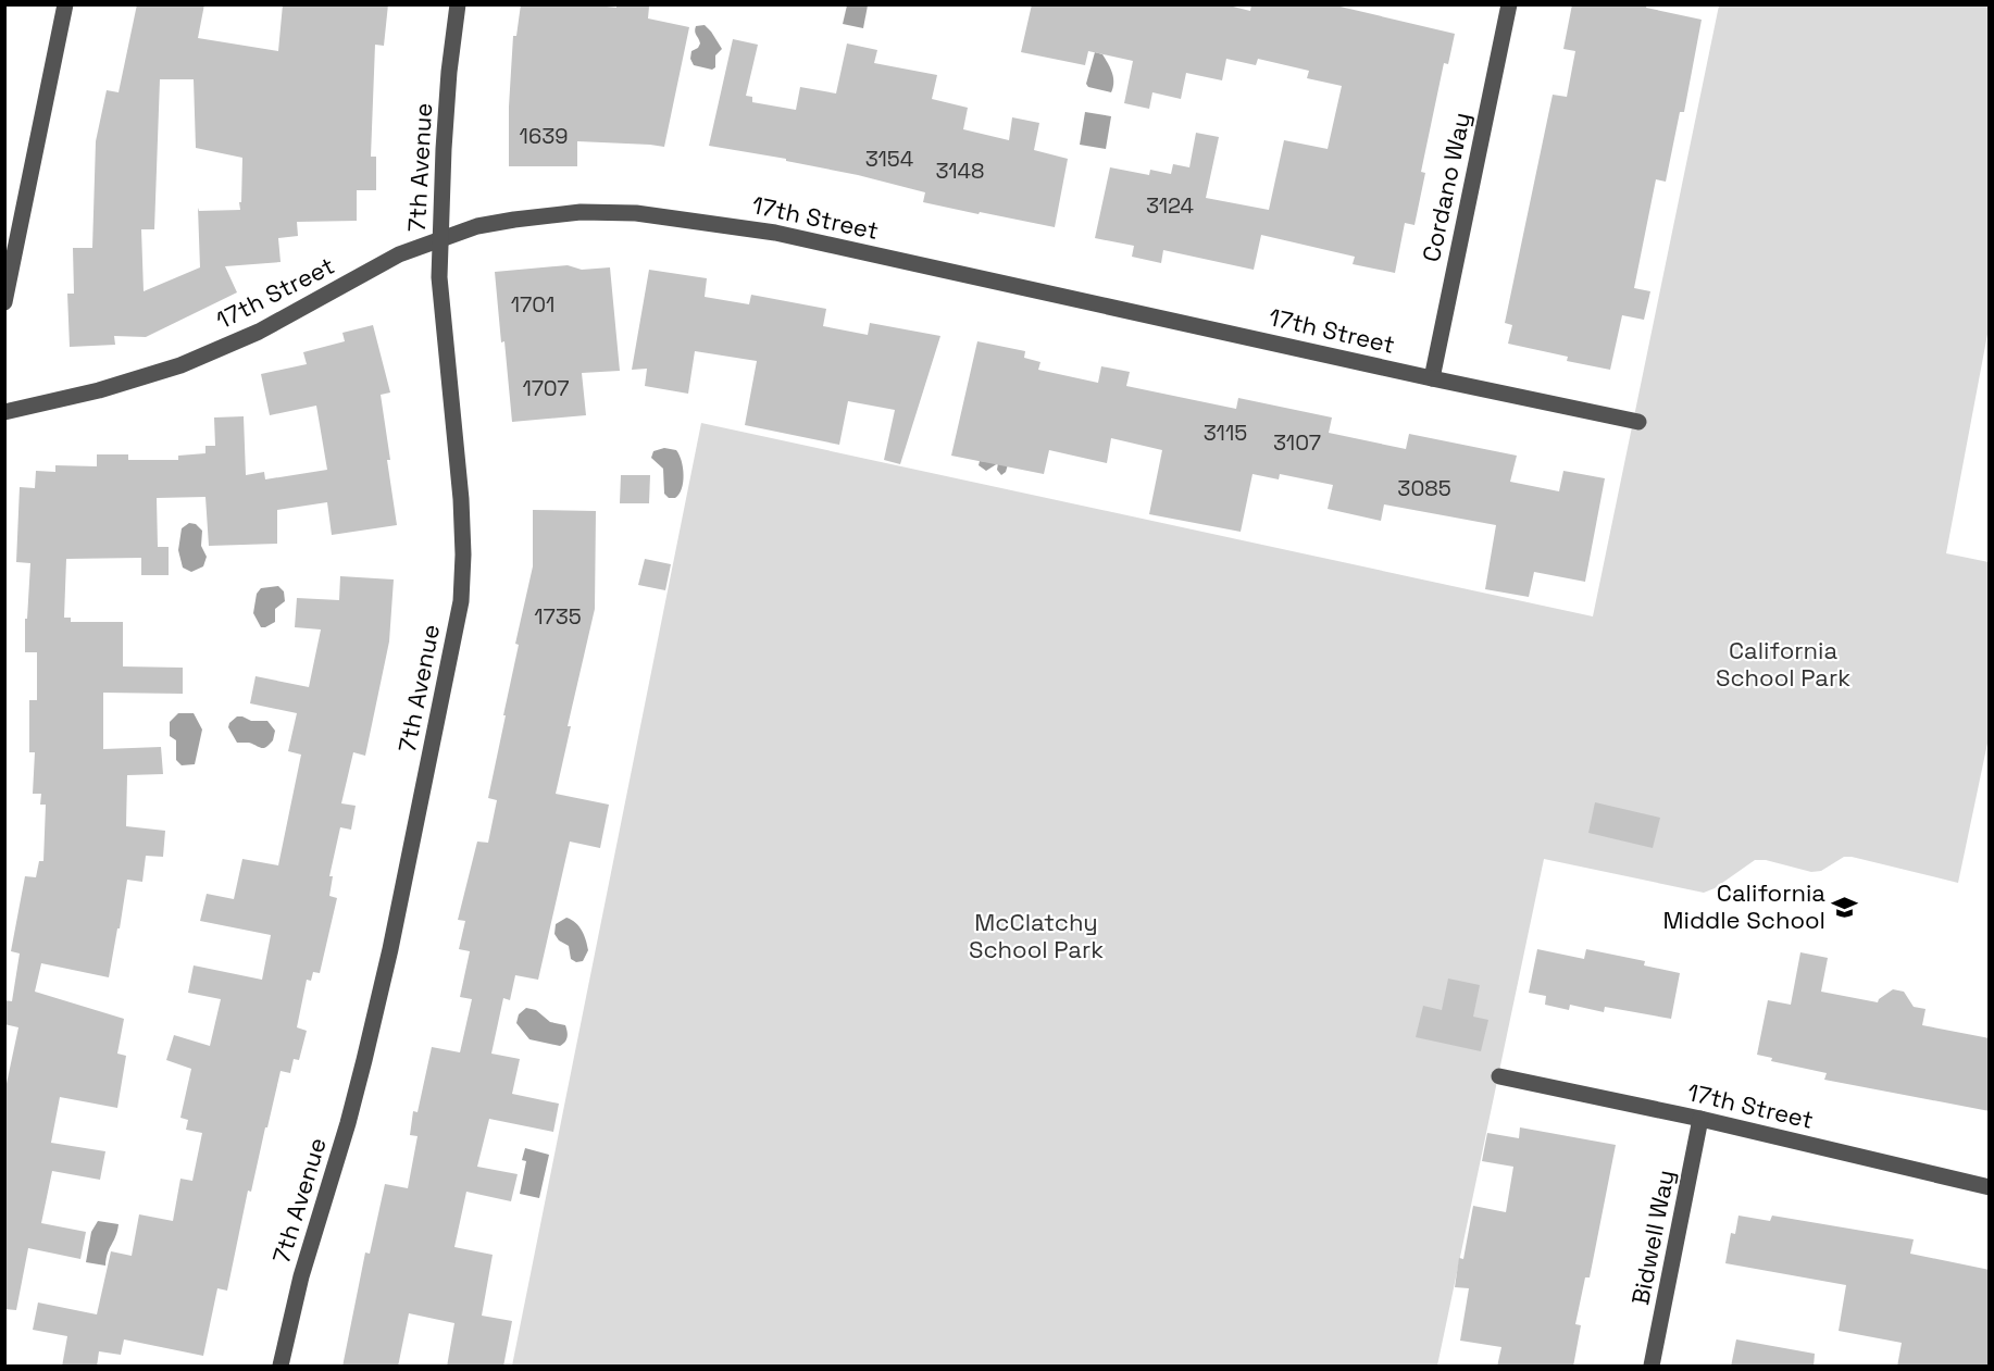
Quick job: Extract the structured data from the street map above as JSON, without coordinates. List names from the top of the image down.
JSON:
{
  "streets": {
    "street": [
      "7th Avenue",
      "Cordano Way",
      "17th Street",
      "Bidwell Way"
    ]
  },
  "crossings": [
    ["7th Avenue", "17th Street"],
    ["Cordano Way", "17th Street"],
    ["17th Street", "Bidwell Way"]
  ],
  "parks": ["California School Park", "McClatchy School Park"],
  "places": {
    "school or university": ["California Middle School"]
  },
  "house_numbers": [
    "1639",
    "3154",
    "3148",
    "3124",
    "1701",
    "1707",
    "3115",
    "3107",
    "3085",
    "1735"
  ]
}
